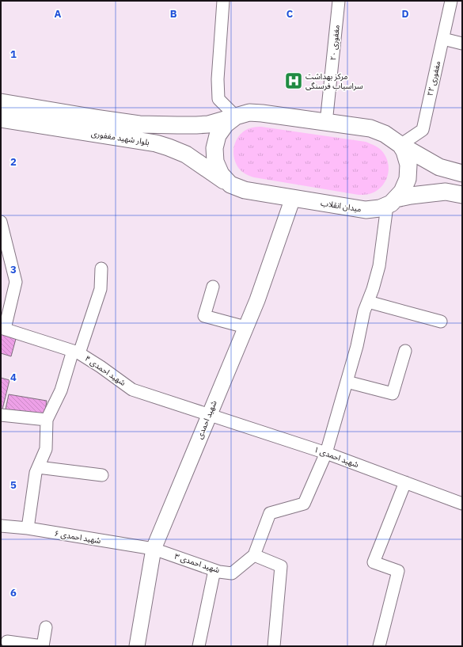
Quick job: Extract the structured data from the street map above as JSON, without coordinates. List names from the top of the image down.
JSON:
{
  "streets": {
    "main road": ["بلوار شهید مغفوری", "میدان انقلاب"],
    "street": [
      "مغفوری ۲۰",
      "مغفوری ۲۲",
      "شهید احمدی ۴",
      "شهید احمدی",
      "شهید احمدی ۱",
      "شهید احمدی ۶",
      "شهید احمدی ۳"
    ]
  },
  "crossings": [
    ["مغفوری ۲۰", "میدان انقلاب"],
    ["مغفوری ۲۲", "میدان انقلاب"],
    ["بلوار شهید مغفوری", "میدان انقلاب"],
    ["میدان انقلاب", "شهید احمدی"],
    ["شهید احمدی ۴", "شهید احمدی"],
    ["شهید احمدی ۴", "شهید احمدی ۱"],
    ["شهید احمدی", "شهید احمدی ۱"],
    ["شهید احمدی", "شهید احمدی ۶"],
    ["شهید احمدی", "شهید احمدی ۳"],
    ["شهید احمدی ۶", "شهید احمدی ۳"]
  ],
  "places": {
    "hospital": ["مرکز بهداشت سراسیاب فرسنگی"]
  },
  "grid": {
    "columns": [
      "A",
      "B",
      "C",
      "D"
    ],
    "rows": [
      "1",
      "2",
      "3",
      "4",
      "5",
      "6"
    ]
  }
}
